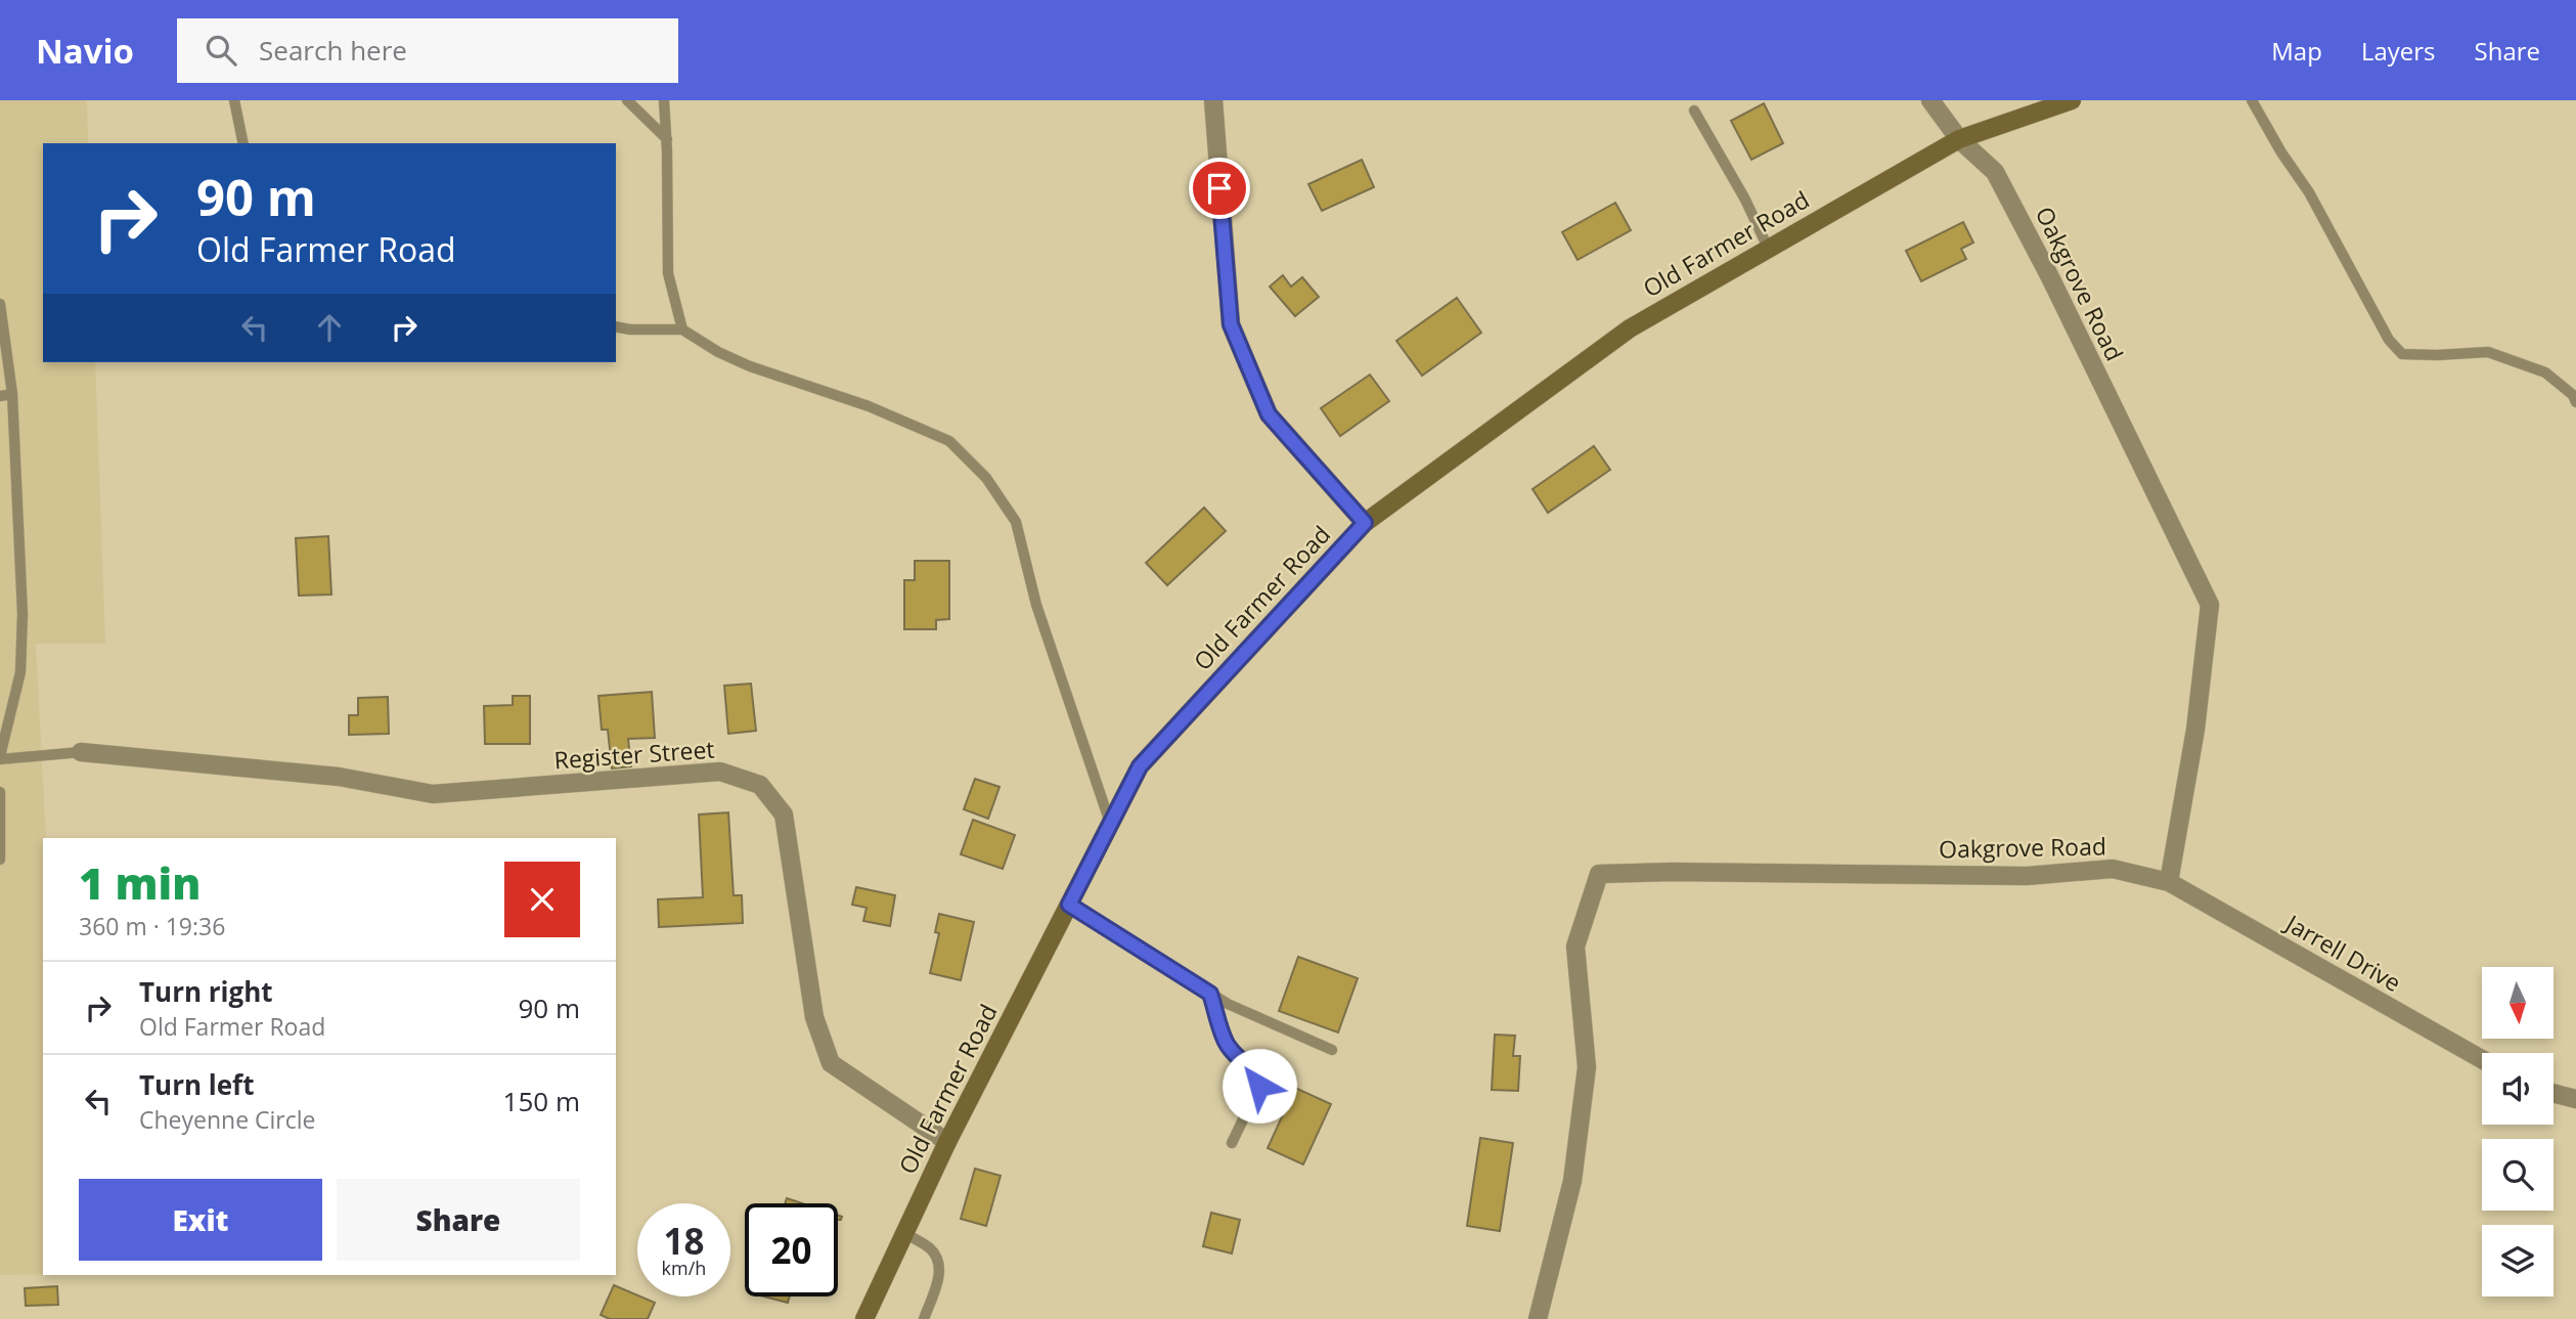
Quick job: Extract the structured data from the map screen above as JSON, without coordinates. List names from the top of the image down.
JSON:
{
  "streets": {
    "street": [
      "Old Farmer Road",
      "Oakgrove Road",
      "Register Street",
      "Jarrell Drive"
    ]
  },
  "crossings": [
    ["Old Farmer Road", "Oakgrove Road"],
    ["Old Farmer Road", "Register Street"],
    ["Oakgrove Road", "Jarrell Drive"]
  ],
  "north": "bottom",
  "page": {
    "header": "Navio",
    "search": "Search here",
    "nav": ["Map", "Layers", "Share"],
    "turn": ["90 m", "Old Farmer Road"],
    "heading": ["1 min", "360 m · 19:36"],
    "list": [
      {
        "name": "Turn right",
        "note": "Old Farmer Road",
        "value": "90 m"
      },
      {
        "name": "Turn left",
        "note": "Cheyenne Circle",
        "value": "150 m"
      }
    ],
    "buttons": ["Exit", "Share"],
    "speed": "18 km/h",
    "limit": "20"
  }
}
